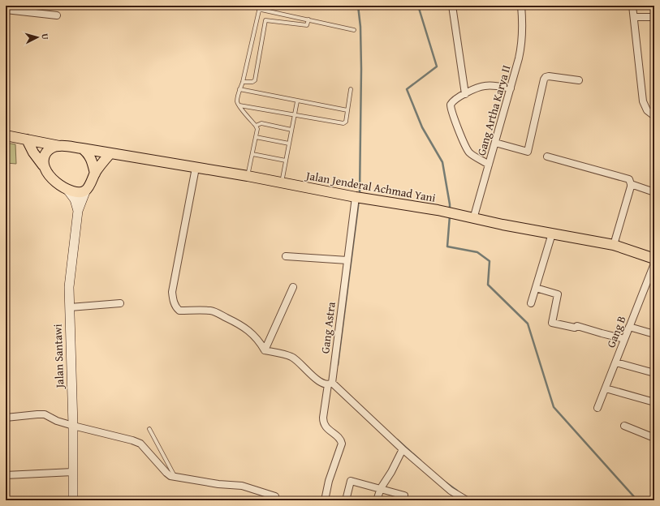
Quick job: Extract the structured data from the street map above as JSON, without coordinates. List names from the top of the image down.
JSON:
{
  "streets": {
    "main road": ["Jalan Jenderal Achmad Yani", "Jalan Santawi"],
    "street": ["Gang Artha Karya II", "Gang Astra", "Gang B"]
  },
  "crossings": [
    ["Gang Artha Karya II", "Jalan Jenderal Achmad Yani"],
    ["Jalan Jenderal Achmad Yani", "Gang Astra"],
    ["Jalan Jenderal Achmad Yani", "Jalan Santawi"]
  ],
  "north": "right"
}
